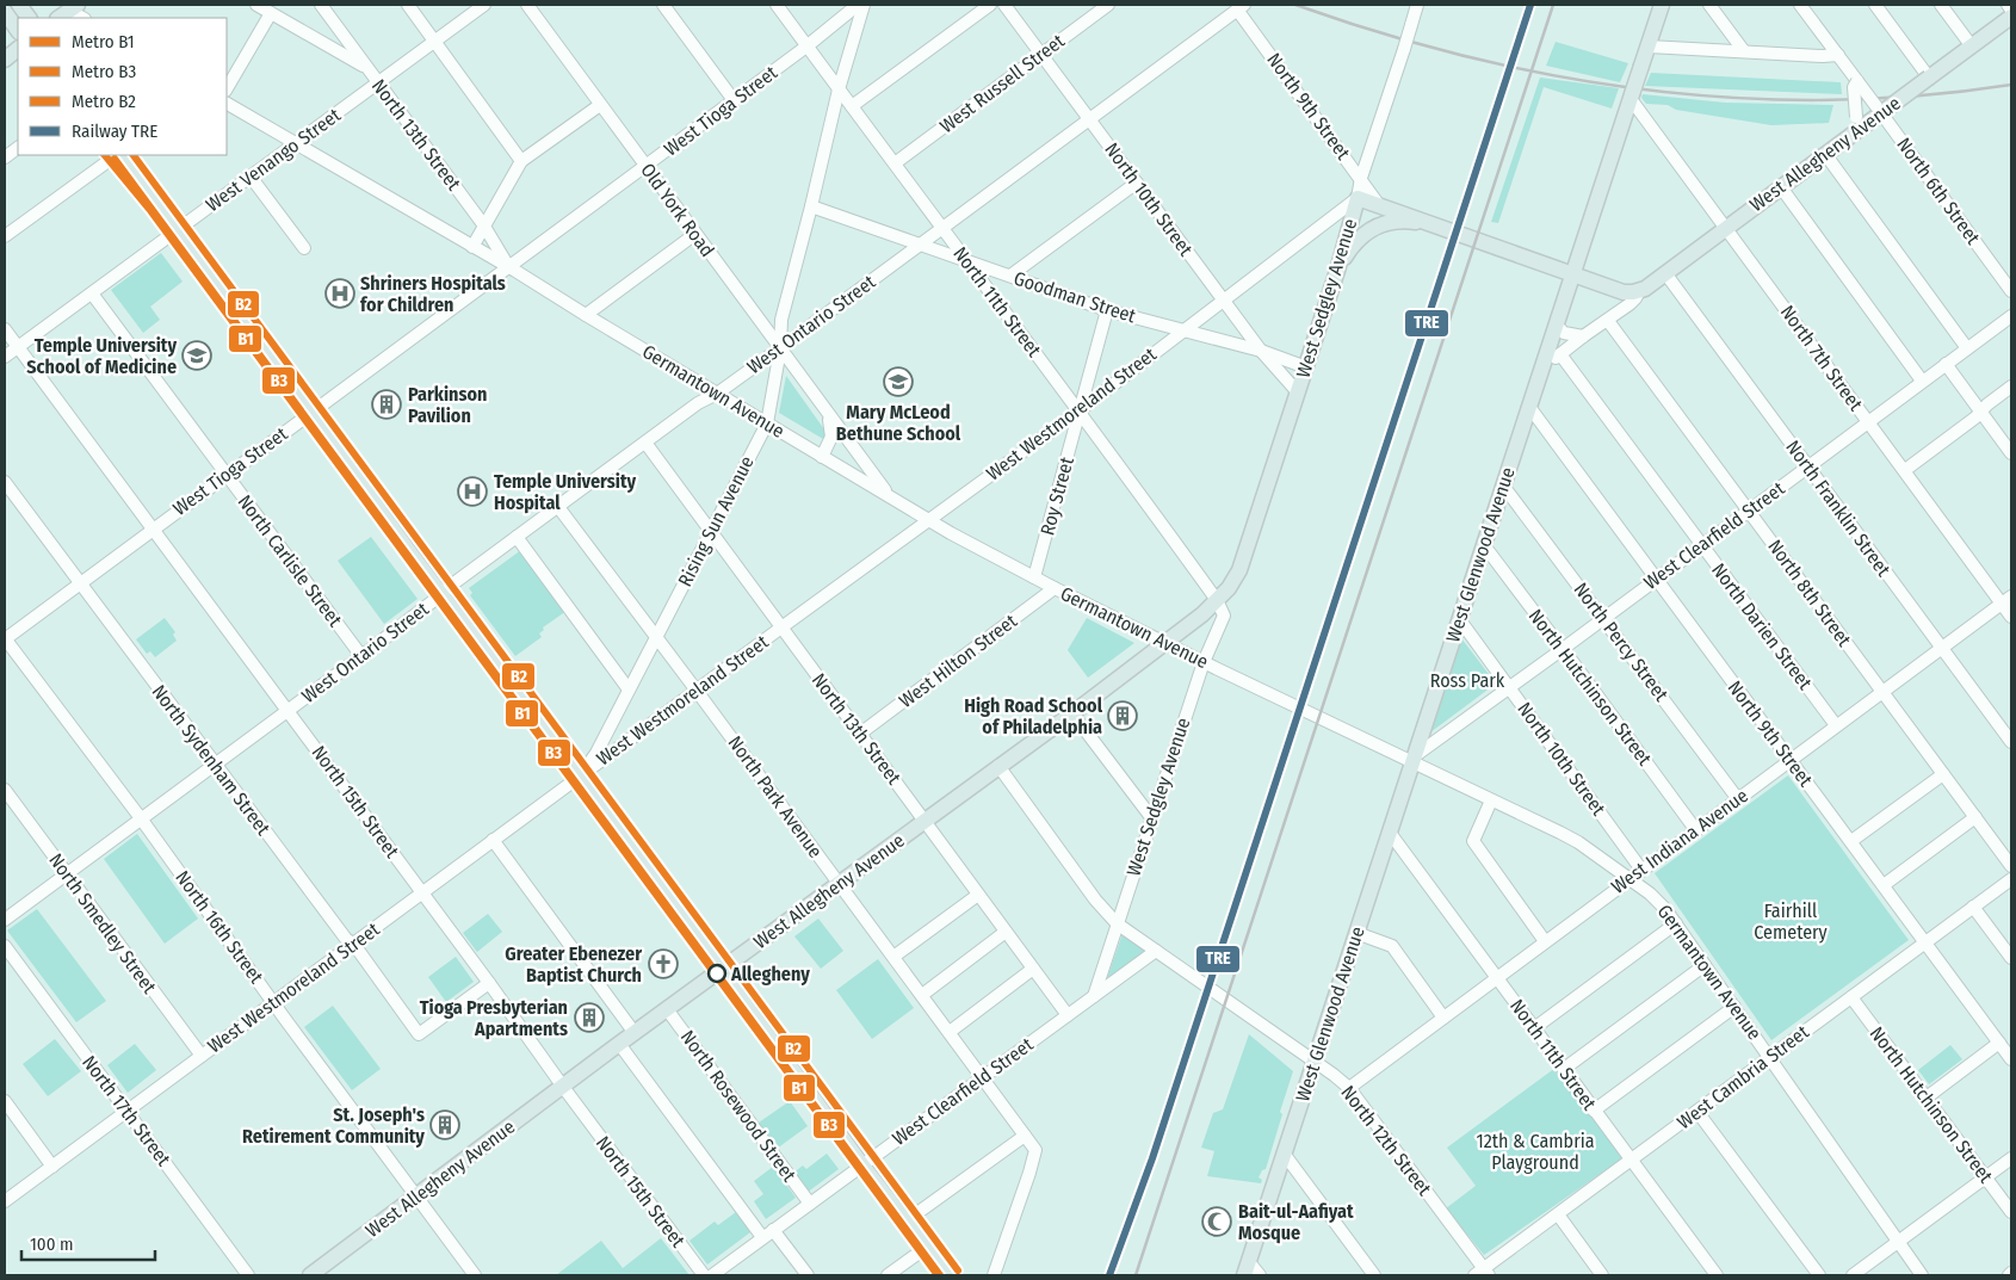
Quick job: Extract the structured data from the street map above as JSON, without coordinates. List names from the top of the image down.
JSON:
{
  "streets": {
    "main road": ["West Allegheny Avenue", "West Sedgley Avenue", "West Glenwood Avenue"],
    "street": [
      "West Russell Street",
      "North 9th Street",
      "West Tioga Street",
      "North 13th Street",
      "West Venango Street",
      "North 6th Street",
      "North 10th Street",
      "Old York Road",
      "Goodman Street",
      "North 11th Street",
      "West Ontario Street",
      "North 7th Street",
      "Germantown Avenue",
      "West Westmoreland Street",
      "Roy Street",
      "North Franklin Street",
      "Rising Sun Avenue",
      "West Clearfield Street",
      "North Carlisle Street",
      "North 8th Street",
      "North Darien Street",
      "North Percy Street",
      "West Hilton Street",
      "North Hutchinson Street",
      "North Sydenham Street",
      "North Park Avenue",
      "North 15th Street",
      "West Indiana Avenue",
      "North Smedley Street",
      "North 16th Street",
      "West Cambria Street",
      "North Rosewood Street",
      "North 17th Street",
      "North 12th Street"
    ]
  },
  "crossings": [
    ["West Russell Street", "North 10th Street"],
    ["West Russell Street", "North 11th Street"],
    ["North 9th Street", "West Sedgley Avenue"],
    ["North 9th Street", "West Ontario Street"],
    ["North 9th Street", "West Clearfield Street"],
    ["North 9th Street", "West Glenwood Avenue"],
    ["North 9th Street", "West Indiana Avenue"],
    ["North 9th Street", "West Cambria Street"],
    ["West Tioga Street", "North 13th Street"],
    ["West Tioga Street", "Old York Road"],
    ["West Tioga Street", "North 11th Street"],
    ["West Tioga Street", "Germantown Avenue"],
    ["West Tioga Street", "North Carlisle Street"],
    ["West Tioga Street", "North Sydenham Street"],
    ["West Tioga Street", "North 15th Street"],
    ["West Tioga Street", "North 16th Street"],
    ["North 13th Street", "West Allegheny Avenue"],
    ["North 13th Street", "West Venango Street"],
    ["North 13th Street", "West Ontario Street"],
    ["North 13th Street", "Germantown Avenue"],
    ["North 13th Street", "West Westmoreland Street"],
    ["North 13th Street", "Rising Sun Avenue"],
    ["North 13th Street", "West Clearfield Street"],
    ["North 13th Street", "West Hilton Street"],
    ["West Allegheny Avenue", "North 6th Street"],
    ["West Allegheny Avenue", "West Sedgley Avenue"],
    ["West Allegheny Avenue", "North 11th Street"],
    ["West Allegheny Avenue", "North 7th Street"],
    ["West Allegheny Avenue", "Germantown Avenue"],
    ["West Allegheny Avenue", "North Franklin Street"],
    ["West Allegheny Avenue", "West Glenwood Avenue"],
    ["West Allegheny Avenue", "North 8th Street"],
    ["West Allegheny Avenue", "North Darien Street"],
    ["West Allegheny Avenue", "North Park Avenue"],
    ["West Allegheny Avenue", "North 15th Street"],
    ["West Allegheny Avenue", "North 16th Street"],
    ["West Allegheny Avenue", "North Rosewood Street"],
    ["West Allegheny Avenue", "North 12th Street"],
    ["West Venango Street", "Germantown Avenue"],
    ["West Venango Street", "North Carlisle Street"],
    ["West Venango Street", "North 15th Street"],
    ["North 10th Street", "Goodman Street"],
    ["North 10th Street", "West Sedgley Avenue"],
    ["North 10th Street", "West Ontario Street"],
    ["North 10th Street", "West Westmoreland Street"],
    ["North 10th Street", "West Clearfield Street"],
    ["North 10th Street", "West Glenwood Avenue"],
    ["North 10th Street", "West Indiana Avenue"],
    ["Old York Road", "West Ontario Street"],
    ["Old York Road", "Germantown Avenue"],
    ["Old York Road", "Rising Sun Avenue"],
    ["Goodman Street", "West Sedgley Avenue"],
    ["Goodman Street", "North 11th Street"],
    ["Goodman Street", "West Ontario Street"],
    ["Goodman Street", "West Westmoreland Street"],
    ["Goodman Street", "Roy Street"],
    ["Goodman Street", "Rising Sun Avenue"],
    ["West Sedgley Avenue", "North 11th Street"],
    ["West Sedgley Avenue", "Germantown Avenue"],
    ["West Sedgley Avenue", "West Westmoreland Street"],
    ["West Sedgley Avenue", "West Clearfield Street"],
    ["West Sedgley Avenue", "North 12th Street"],
    ["North 11th Street", "West Ontario Street"],
    ["North 11th Street", "West Westmoreland Street"],
    ["North 11th Street", "Roy Street"],
    ["North 11th Street", "Rising Sun Avenue"],
    ["North 11th Street", "West Glenwood Avenue"],
    ["North 11th Street", "West Indiana Avenue"],
    ["North 11th Street", "West Cambria Street"],
    ["West Ontario Street", "Germantown Avenue"],
    ["West Ontario Street", "Rising Sun Avenue"],
    ["West Ontario Street", "North Carlisle Street"],
    ["West Ontario Street", "North Sydenham Street"],
    ["West Ontario Street", "North Park Avenue"],
    ["West Ontario Street", "North 15th Street"],
    ["West Ontario Street", "North Smedley Street"],
    ["West Ontario Street", "North 16th Street"],
    ["North 7th Street", "West Clearfield Street"],
    ["North 7th Street", "West Glenwood Avenue"],
    ["North 7th Street", "West Indiana Avenue"],
    ["Germantown Avenue", "West Westmoreland Street"],
    ["Germantown Avenue", "Roy Street"],
    ["Germantown Avenue", "Rising Sun Avenue"],
    ["Germantown Avenue", "West Clearfield Street"],
    ["Germantown Avenue", "West Glenwood Avenue"],
    ["Germantown Avenue", "West Hilton Street"],
    ["Germantown Avenue", "West Indiana Avenue"],
    ["Germantown Avenue", "West Cambria Street"],
    ["West Westmoreland Street", "Roy Street"],
    ["West Westmoreland Street", "Rising Sun Avenue"],
    ["West Westmoreland Street", "North Sydenham Street"],
    ["West Westmoreland Street", "North Park Avenue"],
    ["West Westmoreland Street", "North 15th Street"],
    ["West Westmoreland Street", "North Smedley Street"],
    ["West Westmoreland Street", "North 16th Street"],
    ["West Westmoreland Street", "North 17th Street"],
    ["North Franklin Street", "West Clearfield Street"],
    ["North Franklin Street", "West Indiana Avenue"],
    ["Rising Sun Avenue", "North Park Avenue"],
    ["West Clearfield Street", "West Glenwood Avenue"],
    ["West Clearfield Street", "North 8th Street"],
    ["West Clearfield Street", "North Darien Street"],
    ["West Clearfield Street", "North Percy Street"],
    ["West Clearfield Street", "North Hutchinson Street"],
    ["West Clearfield Street", "North Park Avenue"],
    ["West Clearfield Street", "North Rosewood Street"],
    ["West Clearfield Street", "North 12th Street"],
    ["West Glenwood Avenue", "North Percy Street"],
    ["West Glenwood Avenue", "North Hutchinson Street"],
    ["West Glenwood Avenue", "North 12th Street"],
    ["North 8th Street", "West Indiana Avenue"],
    ["North Darien Street", "West Indiana Avenue"],
    ["North Percy Street", "West Indiana Avenue"],
    ["North Hutchinson Street", "West Indiana Avenue"],
    ["North Hutchinson Street", "West Cambria Street"],
    ["North Sydenham Street", "North 15th Street"],
    ["West Indiana Avenue", "North 12th Street"],
    ["West Cambria Street", "North 12th Street"]
  ],
  "parks": ["Ross Park", "Fairhill Cemetery", "12th & Cambria Playground"],
  "places": {
    "hospital": ["Shriners Hospitals for Children", "Temple University Hospital"],
    "school or university": ["Temple University School of Medicine", "Mary McLeod Bethune School"],
    "building": [
      "Parkinson Pavilion",
      "High Road School of Philadelphia",
      "Tioga Presbyterian Apartments",
      "St. Joseph's Retirement Community"
    ],
    "church": ["Greater Ebenezer Baptist Church"],
    "other": ["Allegheny"],
    "mosque": ["Bait-ul-Aafiyat Mosque"]
  },
  "lines": [
    "rail line TRE",
    "metro line B1",
    "metro line B2",
    "metro line B3"
  ],
  "legend": [
    "Metro B1",
    "Metro B3",
    "Metro B2",
    "Railway TRE"
  ],
  "scale_bar": "100 m"
}
